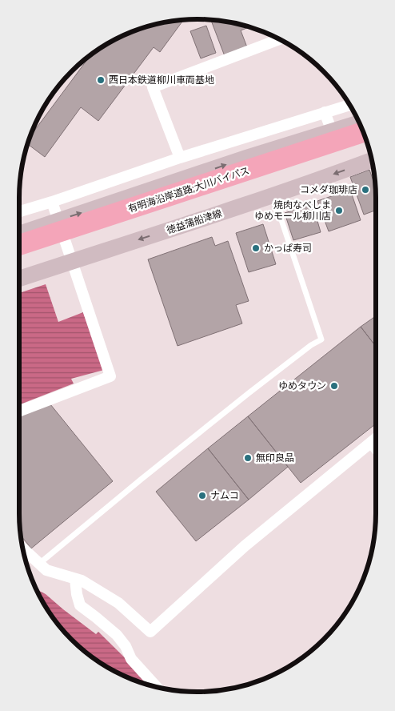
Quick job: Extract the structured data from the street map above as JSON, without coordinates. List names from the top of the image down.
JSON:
{
  "streets": {
    "highway": ["有明海沿岸道路;大川バイパス"],
    "main road": ["徳益蒲船津線"]
  },
  "places": [
    "西日本鉄道柳川車両基地",
    "コメダ珈琲店",
    "焼肉なべしま ゆめモール柳川店",
    "かっぱ寿司",
    "ゆめタウン",
    "無印良品",
    "ナムコ"
  ]
}
